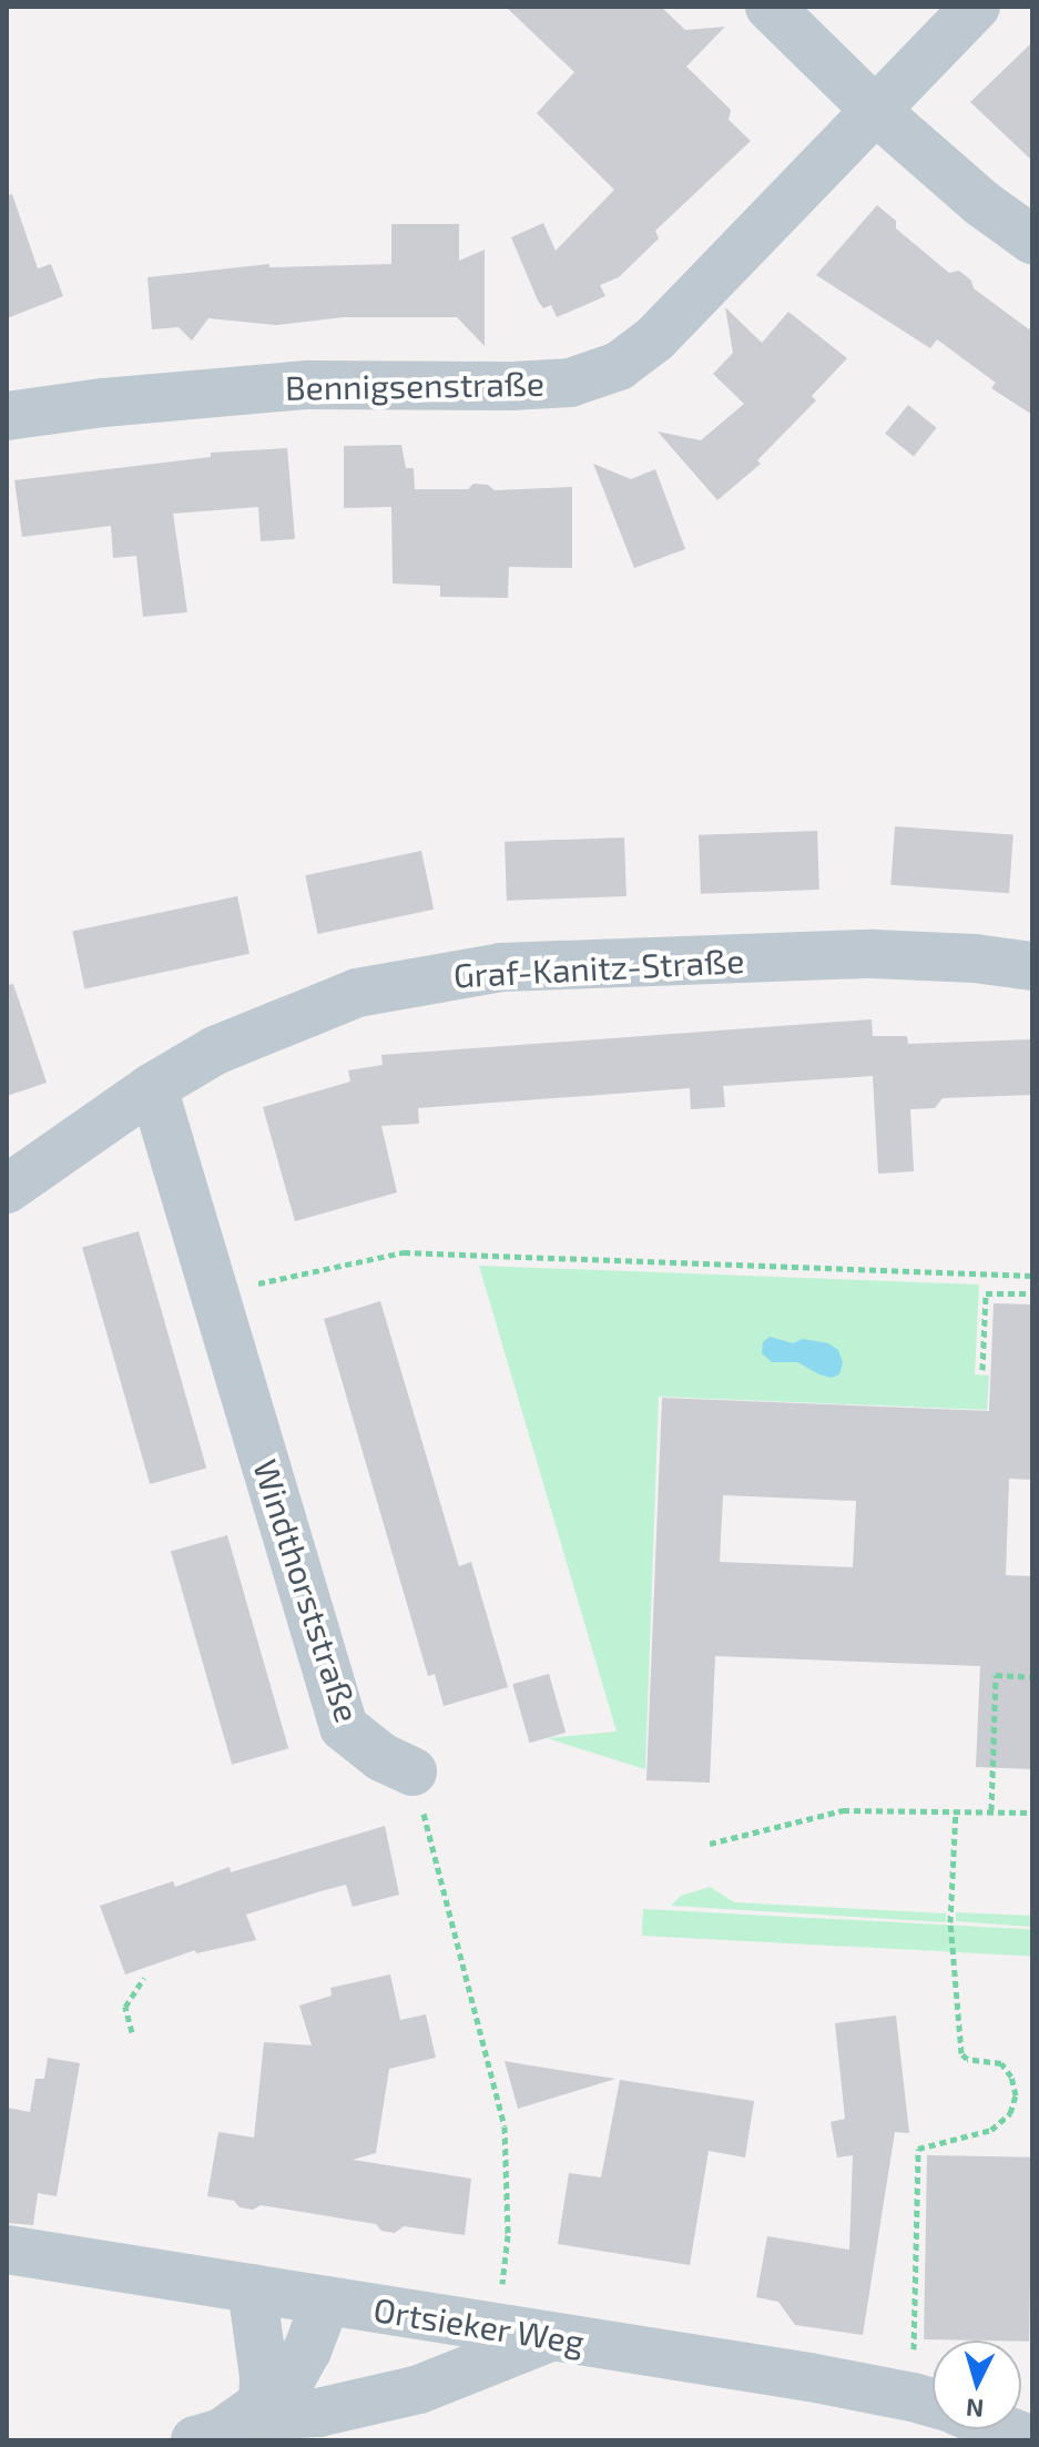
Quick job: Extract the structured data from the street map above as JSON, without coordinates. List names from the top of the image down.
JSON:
{
  "streets": {
    "street": [
      "Bennigsenstraße",
      "Graf-Kanitz-Straße",
      "Windthorststraße",
      "Ortsieker Weg"
    ]
  },
  "crossings": [
    ["Graf-Kanitz-Straße", "Windthorststraße"]
  ],
  "north": "bottom"
}
